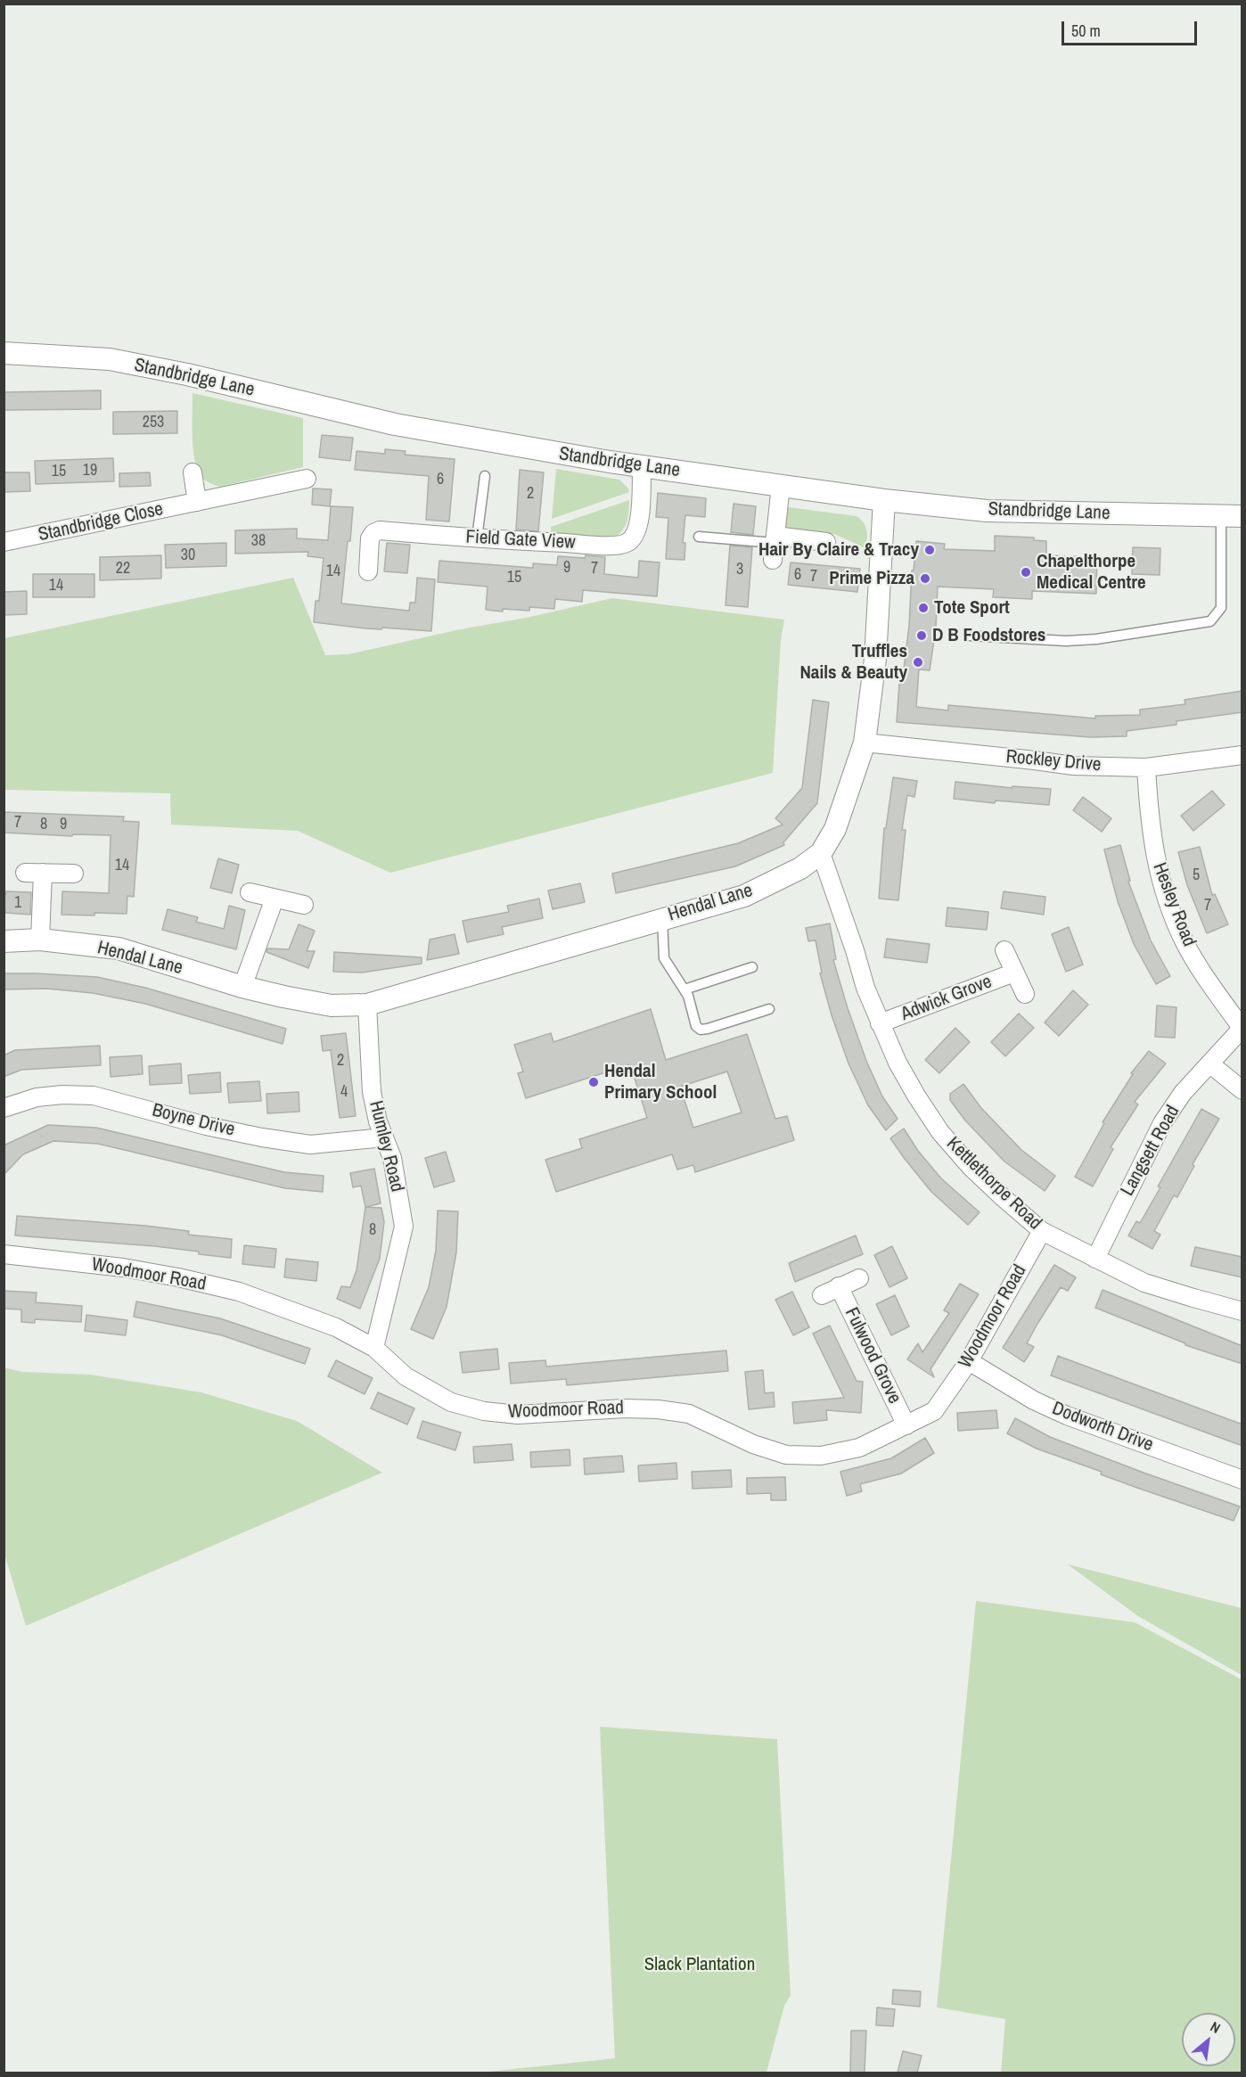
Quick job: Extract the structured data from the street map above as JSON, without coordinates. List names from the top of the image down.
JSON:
{
  "streets": {
    "street": [
      "Standbridge Lane",
      "Standbridge Close",
      "Field Gate View",
      "Rockley Drive",
      "Hendal Lane",
      "Hesley Road",
      "Adwick Grove",
      "Boyne Drive",
      "Humley Road",
      "Langsett Road",
      "Kettlethorpe Road",
      "Woodmoor Road",
      "Fulwood Grove",
      "Dodworth Drive"
    ]
  },
  "crossings": [
    ["Standbridge Lane", "Field Gate View"],
    ["Standbridge Lane", "Hendal Lane"],
    ["Rockley Drive", "Hendal Lane"],
    ["Rockley Drive", "Hesley Road"],
    ["Hendal Lane", "Humley Road"],
    ["Hendal Lane", "Kettlethorpe Road"],
    ["Hesley Road", "Langsett Road"],
    ["Adwick Grove", "Kettlethorpe Road"],
    ["Boyne Drive", "Humley Road"],
    ["Humley Road", "Woodmoor Road"],
    ["Langsett Road", "Kettlethorpe Road"],
    ["Kettlethorpe Road", "Woodmoor Road"],
    ["Woodmoor Road", "Fulwood Grove"],
    ["Woodmoor Road", "Dodworth Drive"]
  ],
  "parks": ["Slack Plantation"],
  "places": [
    "Hair By Claire & Tracy",
    "Chapelthorpe Medical Centre",
    "Prime Pizza",
    "Tote Sport",
    "D B Foodstores",
    "Truffles Nails & Beauty",
    "Hendal Primary School"
  ],
  "house_numbers": [
    "253",
    "19",
    "15",
    "6",
    "2",
    "38",
    "30",
    "9",
    "22",
    "7",
    "3",
    "14",
    "6",
    "7",
    "15",
    "14",
    "7",
    "8",
    "9",
    "14",
    "5",
    "1",
    "7",
    "2",
    "4",
    "8"
  ],
  "scale_bar": "50 m",
  "north": "top right"
}
